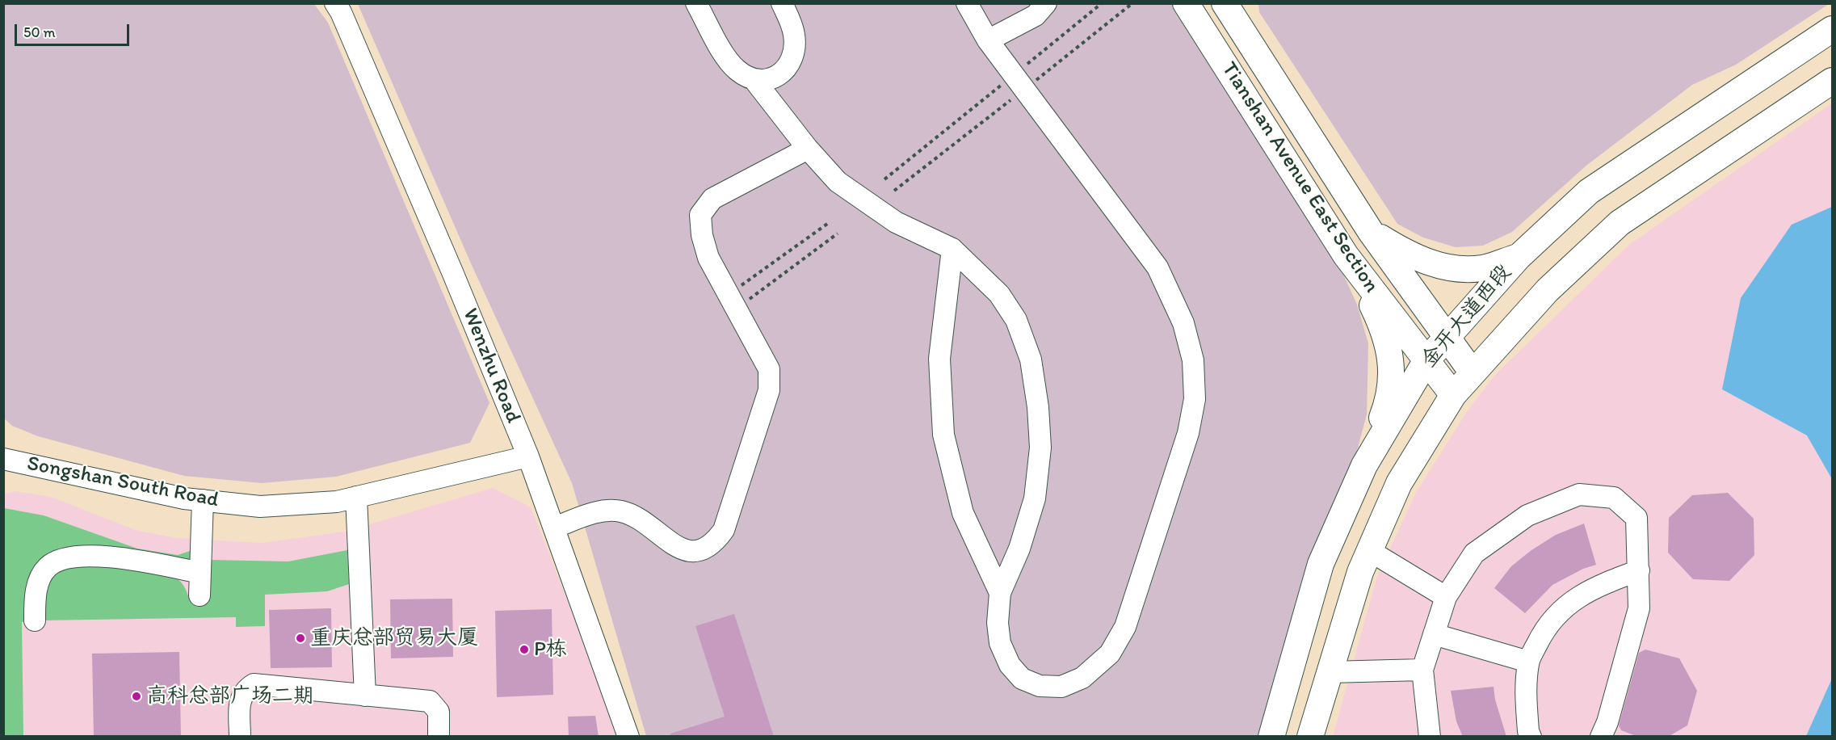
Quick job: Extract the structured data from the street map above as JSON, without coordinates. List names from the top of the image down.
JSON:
{
  "streets": {
    "main road": ["Tianshan Avenue East Section", "金开大道西段"],
    "street": ["Wenzhu Road", "Songshan South Road"]
  },
  "crossings": [
    ["Tianshan Avenue East Section", "金开大道西段"],
    ["Wenzhu Road", "Songshan South Road"]
  ],
  "places": ["重庆总部贸易大厦", "P栋", "高科总部广场二期"],
  "scale_bar": "50 m"
}
